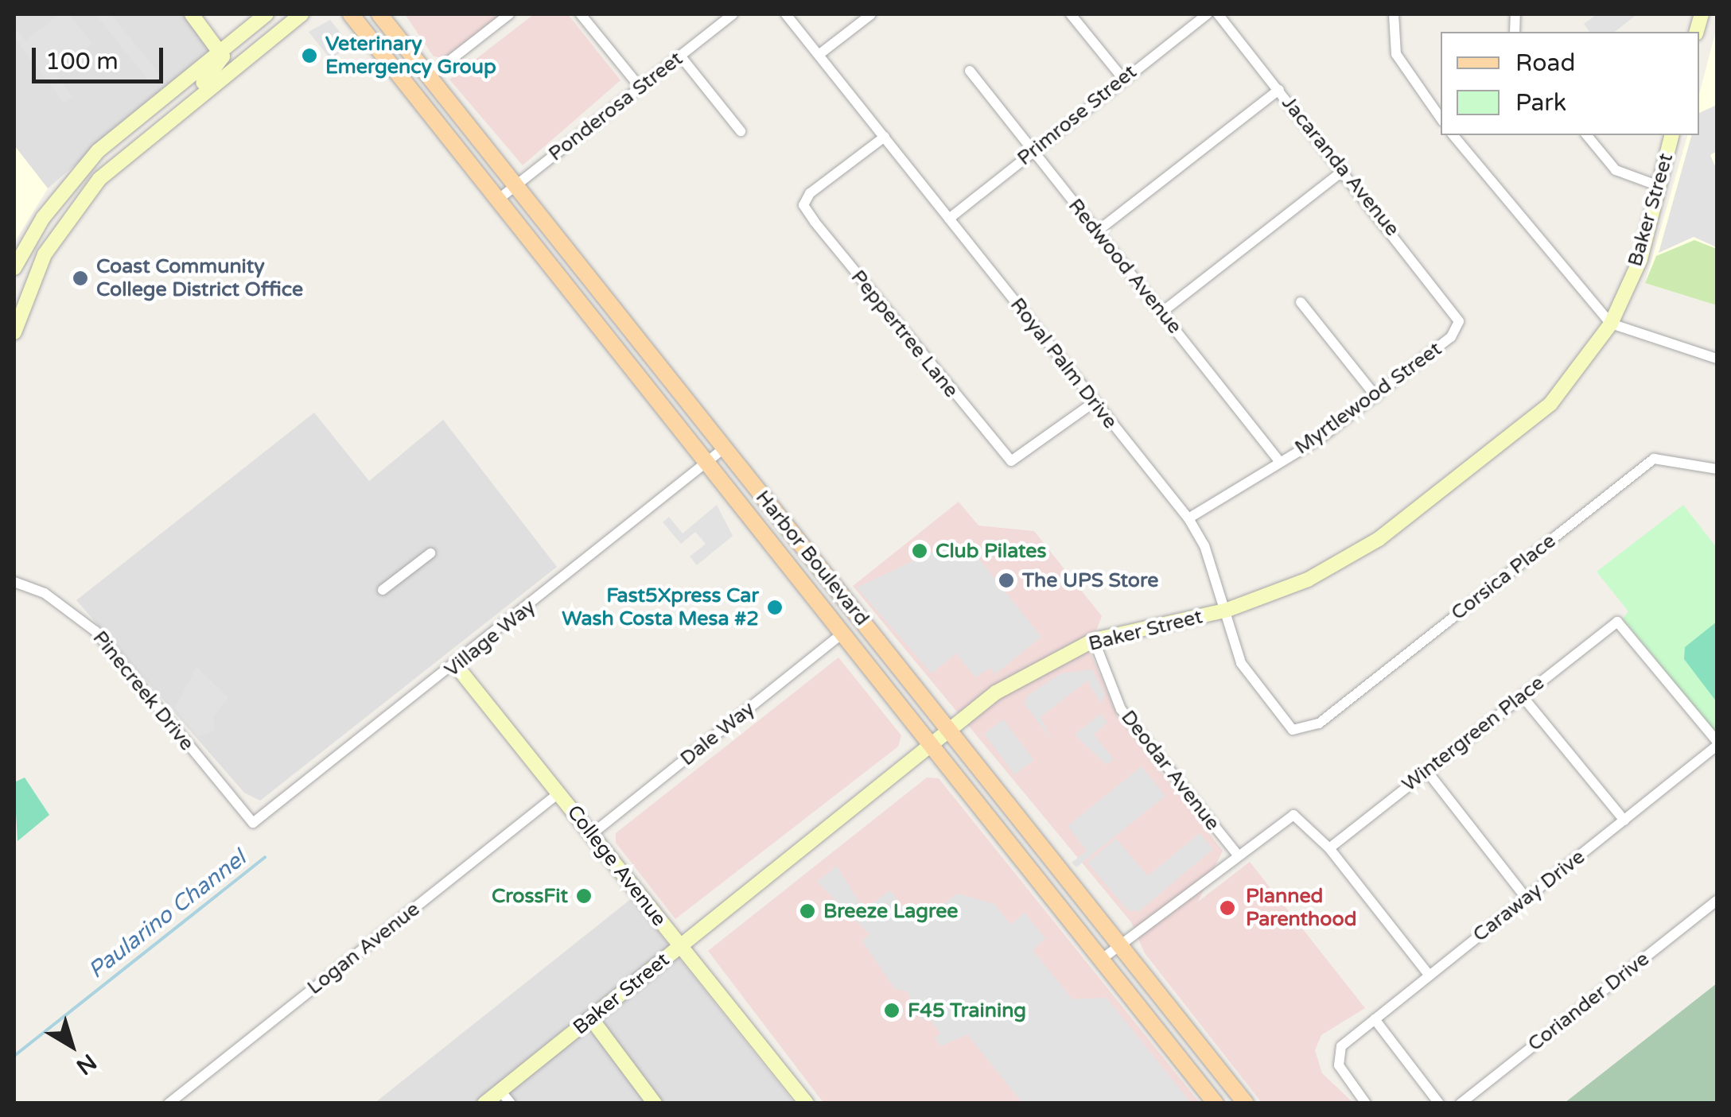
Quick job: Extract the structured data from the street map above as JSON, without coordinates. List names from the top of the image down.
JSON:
{
  "streets": {
    "main road": ["Harbor Boulevard"],
    "street": [
      "Ponderosa Street",
      "Primrose Street",
      "Jacaranda Avenue",
      "Baker Street",
      "Redwood Avenue",
      "Peppertree Lane",
      "Royal Palm Drive",
      "Myrtlewood Street",
      "Corsica Place",
      "Village Way",
      "Pinecreek Drive",
      "Dale Way",
      "Wintergreen Place",
      "Deodar Avenue",
      "College Avenue",
      "Caraway Drive",
      "Logan Avenue",
      "Coriander Drive"
    ]
  },
  "crossings": [
    ["Ponderosa Street", "Harbor Boulevard"],
    ["Primrose Street", "Redwood Avenue"],
    ["Primrose Street", "Royal Palm Drive"],
    ["Jacaranda Avenue", "Myrtlewood Street"],
    ["Baker Street", "Royal Palm Drive"],
    ["Baker Street", "Harbor Boulevard"],
    ["Baker Street", "Deodar Avenue"],
    ["Baker Street", "College Avenue"],
    ["Redwood Avenue", "Myrtlewood Street"],
    ["Peppertree Lane", "Royal Palm Drive"],
    ["Royal Palm Drive", "Myrtlewood Street"],
    ["Royal Palm Drive", "Corsica Place"],
    ["Harbor Boulevard", "Village Way"],
    ["Harbor Boulevard", "Dale Way"],
    ["Village Way", "Pinecreek Drive"],
    ["Village Way", "College Avenue"],
    ["Dale Way", "College Avenue"],
    ["Wintergreen Place", "Caraway Drive"],
    ["College Avenue", "Logan Avenue"]
  ],
  "water": ["Paularino Channel"],
  "places": [
    "Veterinary Emergency Group",
    "Coast Community College District Office",
    "Club Pilates",
    "The UPS Store",
    "Fast5Xpress Car Wash Costa Mesa #2",
    "CrossFit",
    "Planned Parenthood",
    "Breeze Lagree",
    "F45 Training"
  ],
  "legend": ["Road", "Park"],
  "scale_bar": "100 m",
  "north": "bottom right"
}
